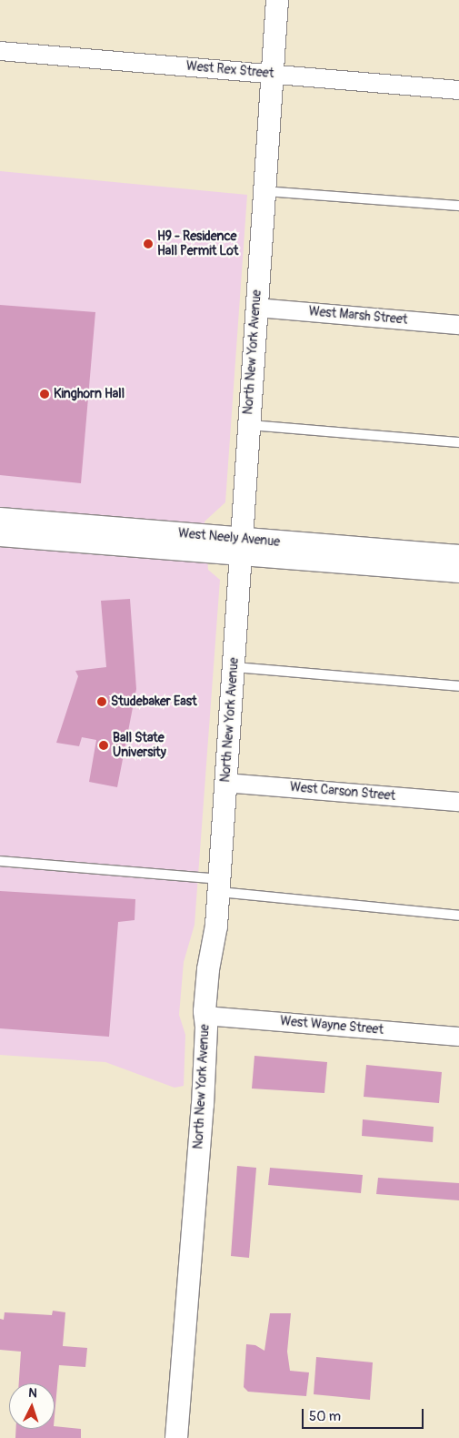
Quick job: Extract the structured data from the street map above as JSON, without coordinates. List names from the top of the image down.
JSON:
{
  "streets": {
    "street": [
      "West Rex Street",
      "West Marsh Street",
      "North New York Avenue",
      "West Neely Avenue",
      "West Carson Street",
      "West Wayne Street"
    ]
  },
  "crossings": [
    ["West Rex Street", "North New York Avenue"],
    ["West Marsh Street", "North New York Avenue"],
    ["North New York Avenue", "West Neely Avenue"],
    ["North New York Avenue", "West Carson Street"],
    ["North New York Avenue", "West Wayne Street"]
  ],
  "places": [
    "H9 - Residence Hall Permit Lot",
    "Kinghorn Hall",
    "Studebaker East",
    "Ball State University"
  ],
  "scale_bar": "50 m",
  "north": "top"
}
